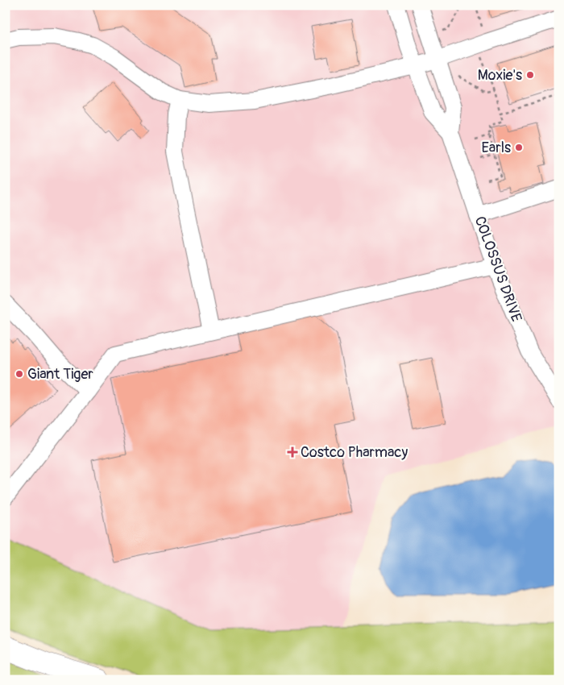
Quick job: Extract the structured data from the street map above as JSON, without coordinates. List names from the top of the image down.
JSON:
{
  "streets": {
    "street": ["COLOSSUS DRIVE"]
  },
  "places": {
    "other": ["Moxie's", "Earls", "Giant Tiger"],
    "health": ["Costco Pharmacy"]
  }
}
